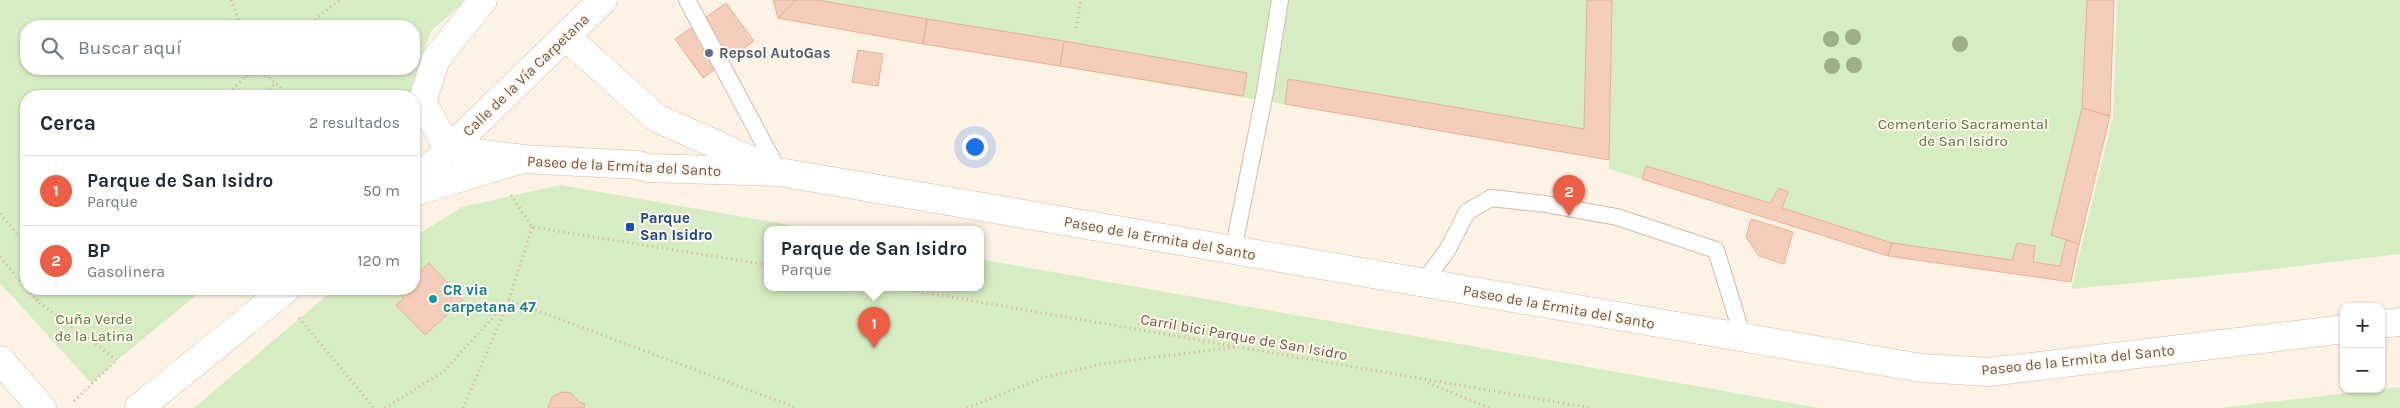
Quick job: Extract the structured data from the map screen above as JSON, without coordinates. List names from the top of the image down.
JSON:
{
  "streets": {
    "street": ["Calle de la Vía Carpetana", "Paseo de la Ermita del Santo"],
    "path": ["Carril bici Parque de San Isidro"]
  },
  "crossings": [
    ["Calle de la Vía Carpetana", "Paseo de la Ermita del Santo"]
  ],
  "parks": ["Cementerio Sacramental de San Isidro", "Cuña Verde de la Latina"],
  "places": {
    "other": ["Repsol AutoGas", "CR via carpetana 47"],
    "transit": ["Parque San Isidro"]
  },
  "page": {
    "search": "Buscar aquí",
    "heading": ["Cerca", "2 resultados"],
    "list": [
      {
        "mark": "1",
        "name": "Parque de San Isidro",
        "note": "Parque",
        "value": "50 m"
      },
      {
        "mark": "2",
        "name": "BP",
        "note": "Gasolinera",
        "value": "120 m"
      }
    ],
    "pins": ["2", "1"],
    "popup": ["Parque de San Isidro", "Parque"],
    "map_buttons": ["+", "−"]
  }
}
